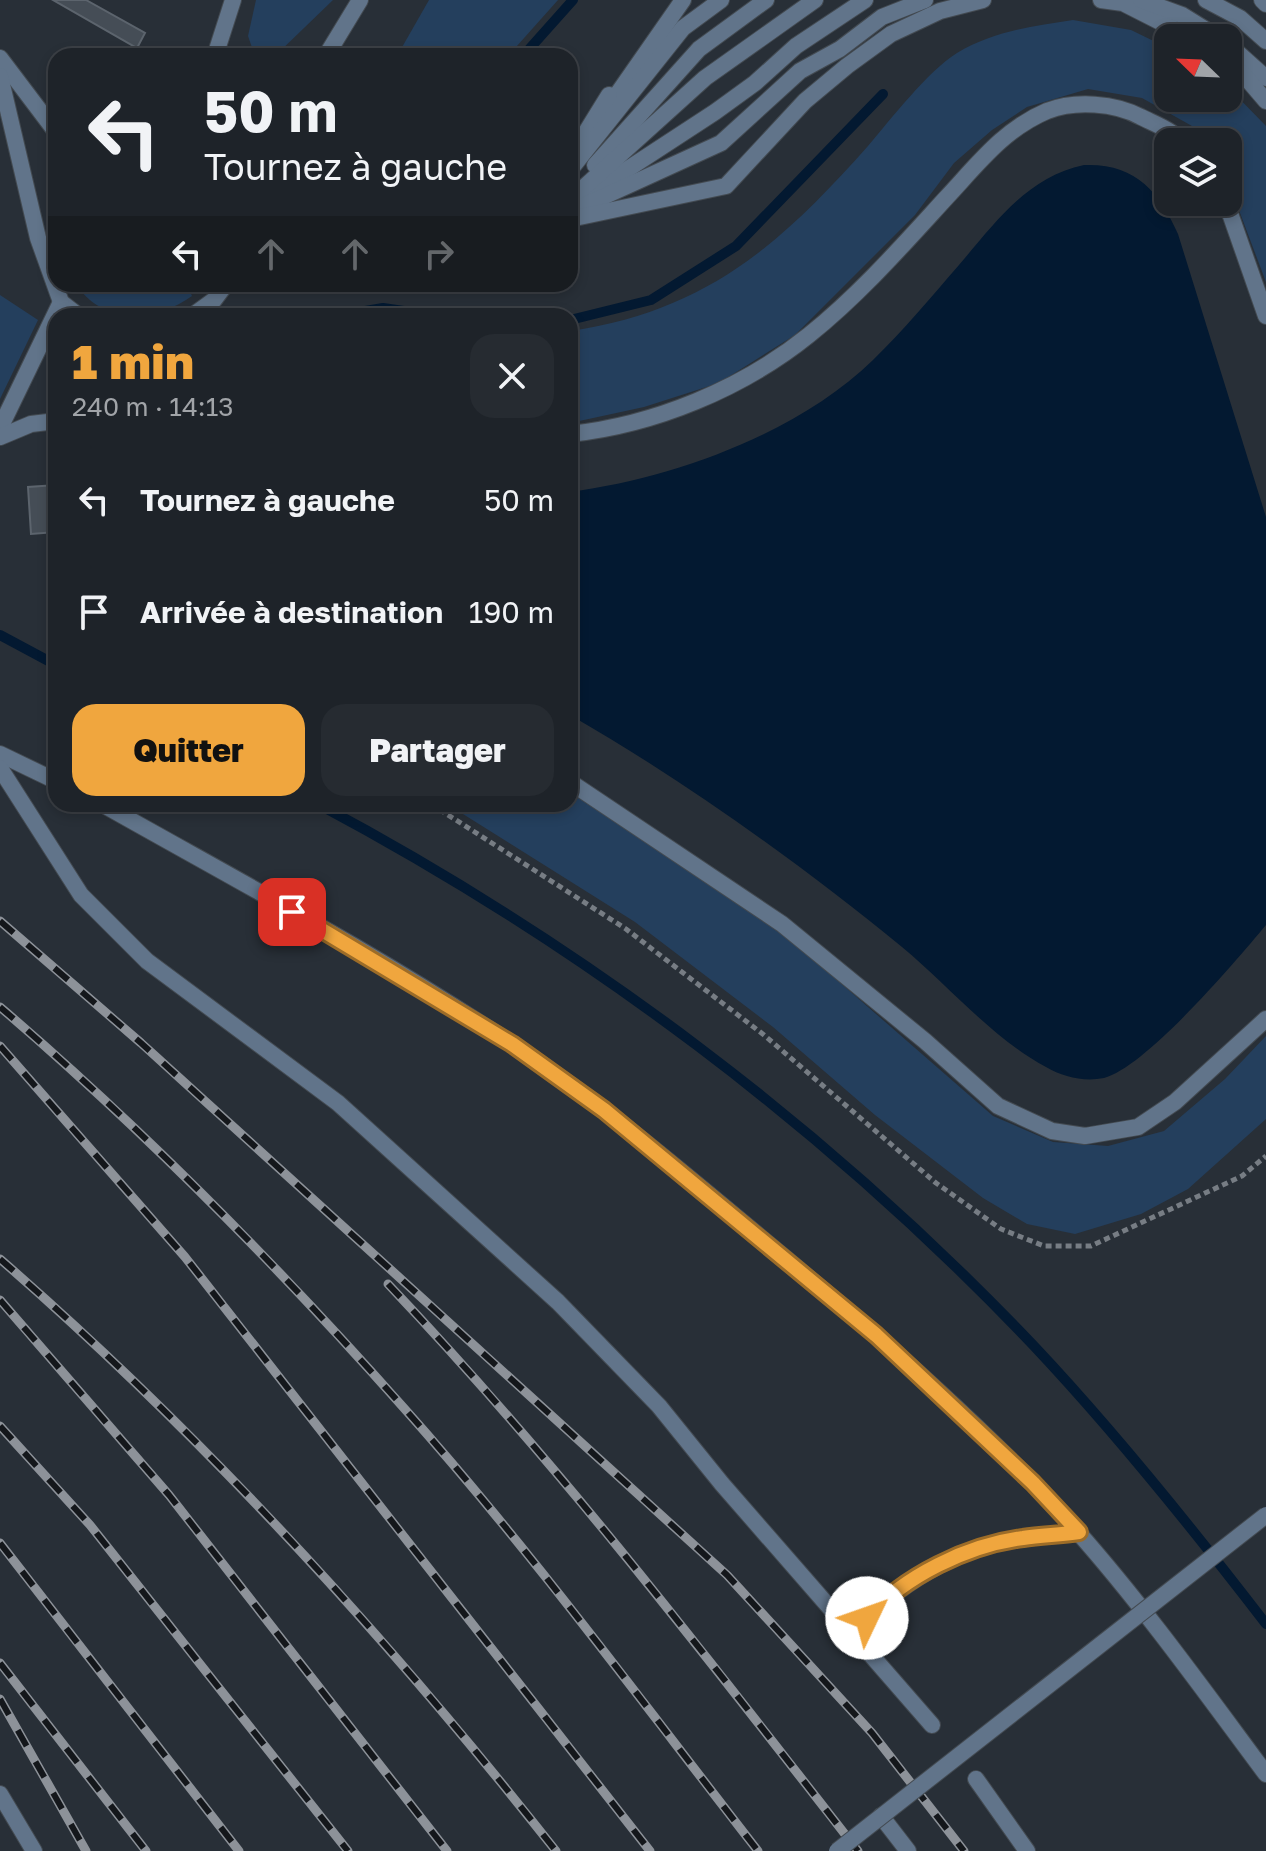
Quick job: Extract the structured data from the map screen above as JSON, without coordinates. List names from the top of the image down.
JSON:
{
  "north": "top left",
  "page": {
    "turn": ["50 m", "Tournez à gauche"],
    "heading": ["1 min", "240 m · 14:13"],
    "list": [
      {
        "name": "Tournez à gauche",
        "value": "50 m"
      },
      {
        "name": "Arrivée à destination",
        "value": "190 m"
      }
    ],
    "buttons": ["Quitter", "Partager"]
  }
}
